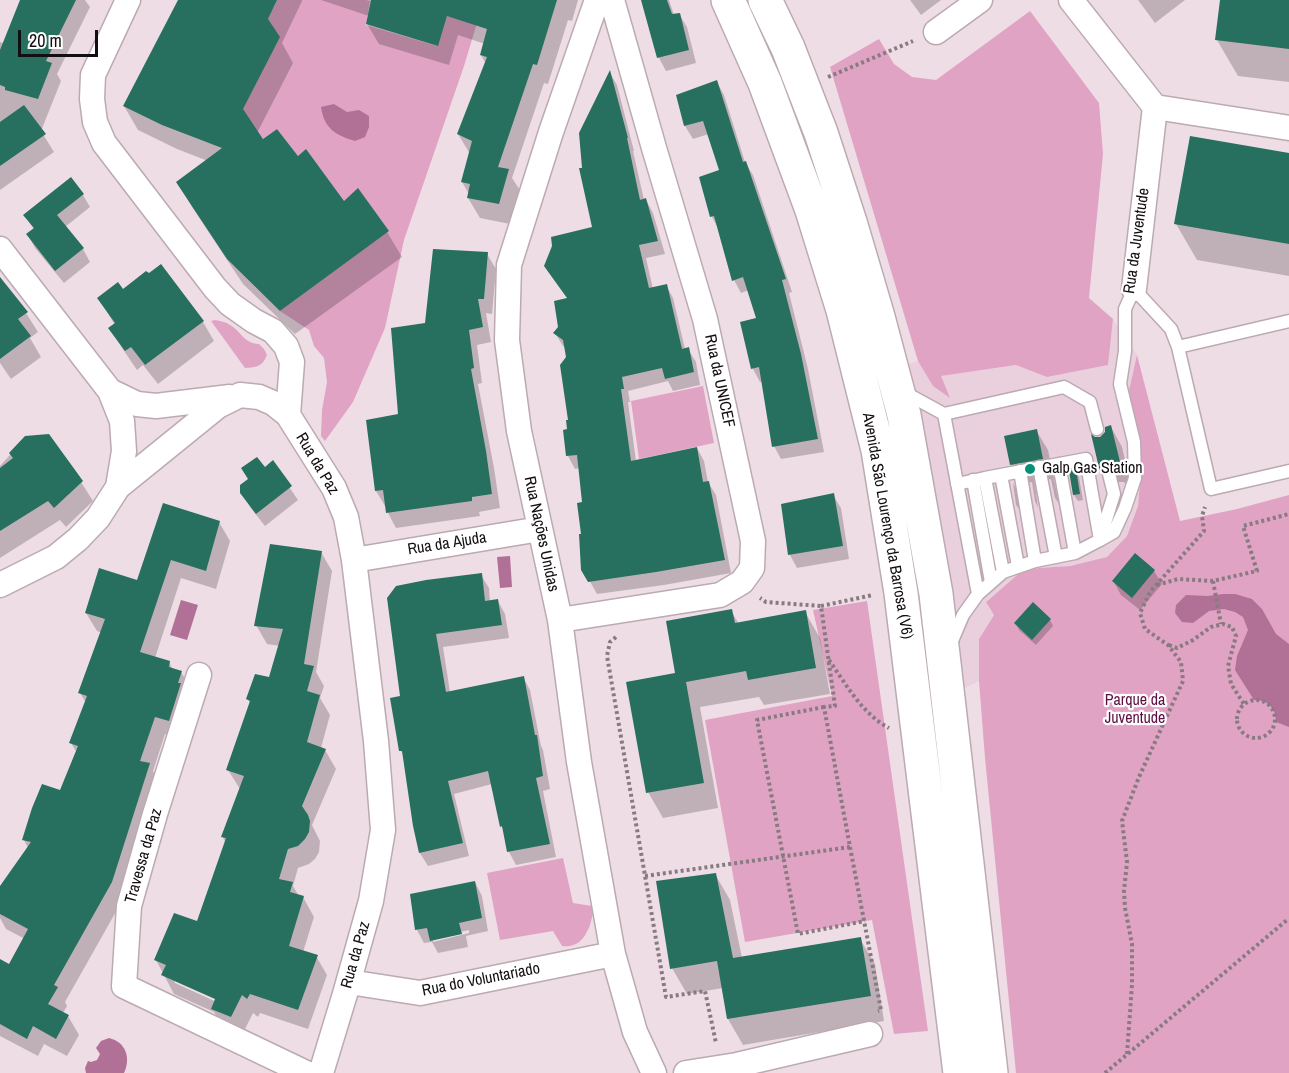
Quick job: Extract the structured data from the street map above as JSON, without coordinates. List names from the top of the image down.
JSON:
{
  "streets": {
    "main road": ["Avenida São Lourenço da Barrosa (V6)"],
    "street": [
      "Rua da Juventude",
      "Rua da UNICEF",
      "Rua da Paz",
      "Rua Nações Unidas",
      "Rua da Ajuda",
      "Travessa da Paz",
      "Rua do Voluntariado"
    ]
  },
  "crossings": [
    ["Rua da Juventude", "Avenida São Lourenço da Barrosa (V6)"],
    ["Rua da UNICEF", "Rua Nações Unidas"],
    ["Rua da Paz", "Rua da Ajuda"],
    ["Rua da Paz", "Rua do Voluntariado"],
    ["Rua Nações Unidas", "Rua da Ajuda"],
    ["Rua Nações Unidas", "Rua do Voluntariado"]
  ],
  "parks": ["Parque da Juventude"],
  "places": ["Galp Gas Station"],
  "scale_bar": "20 m"
}
